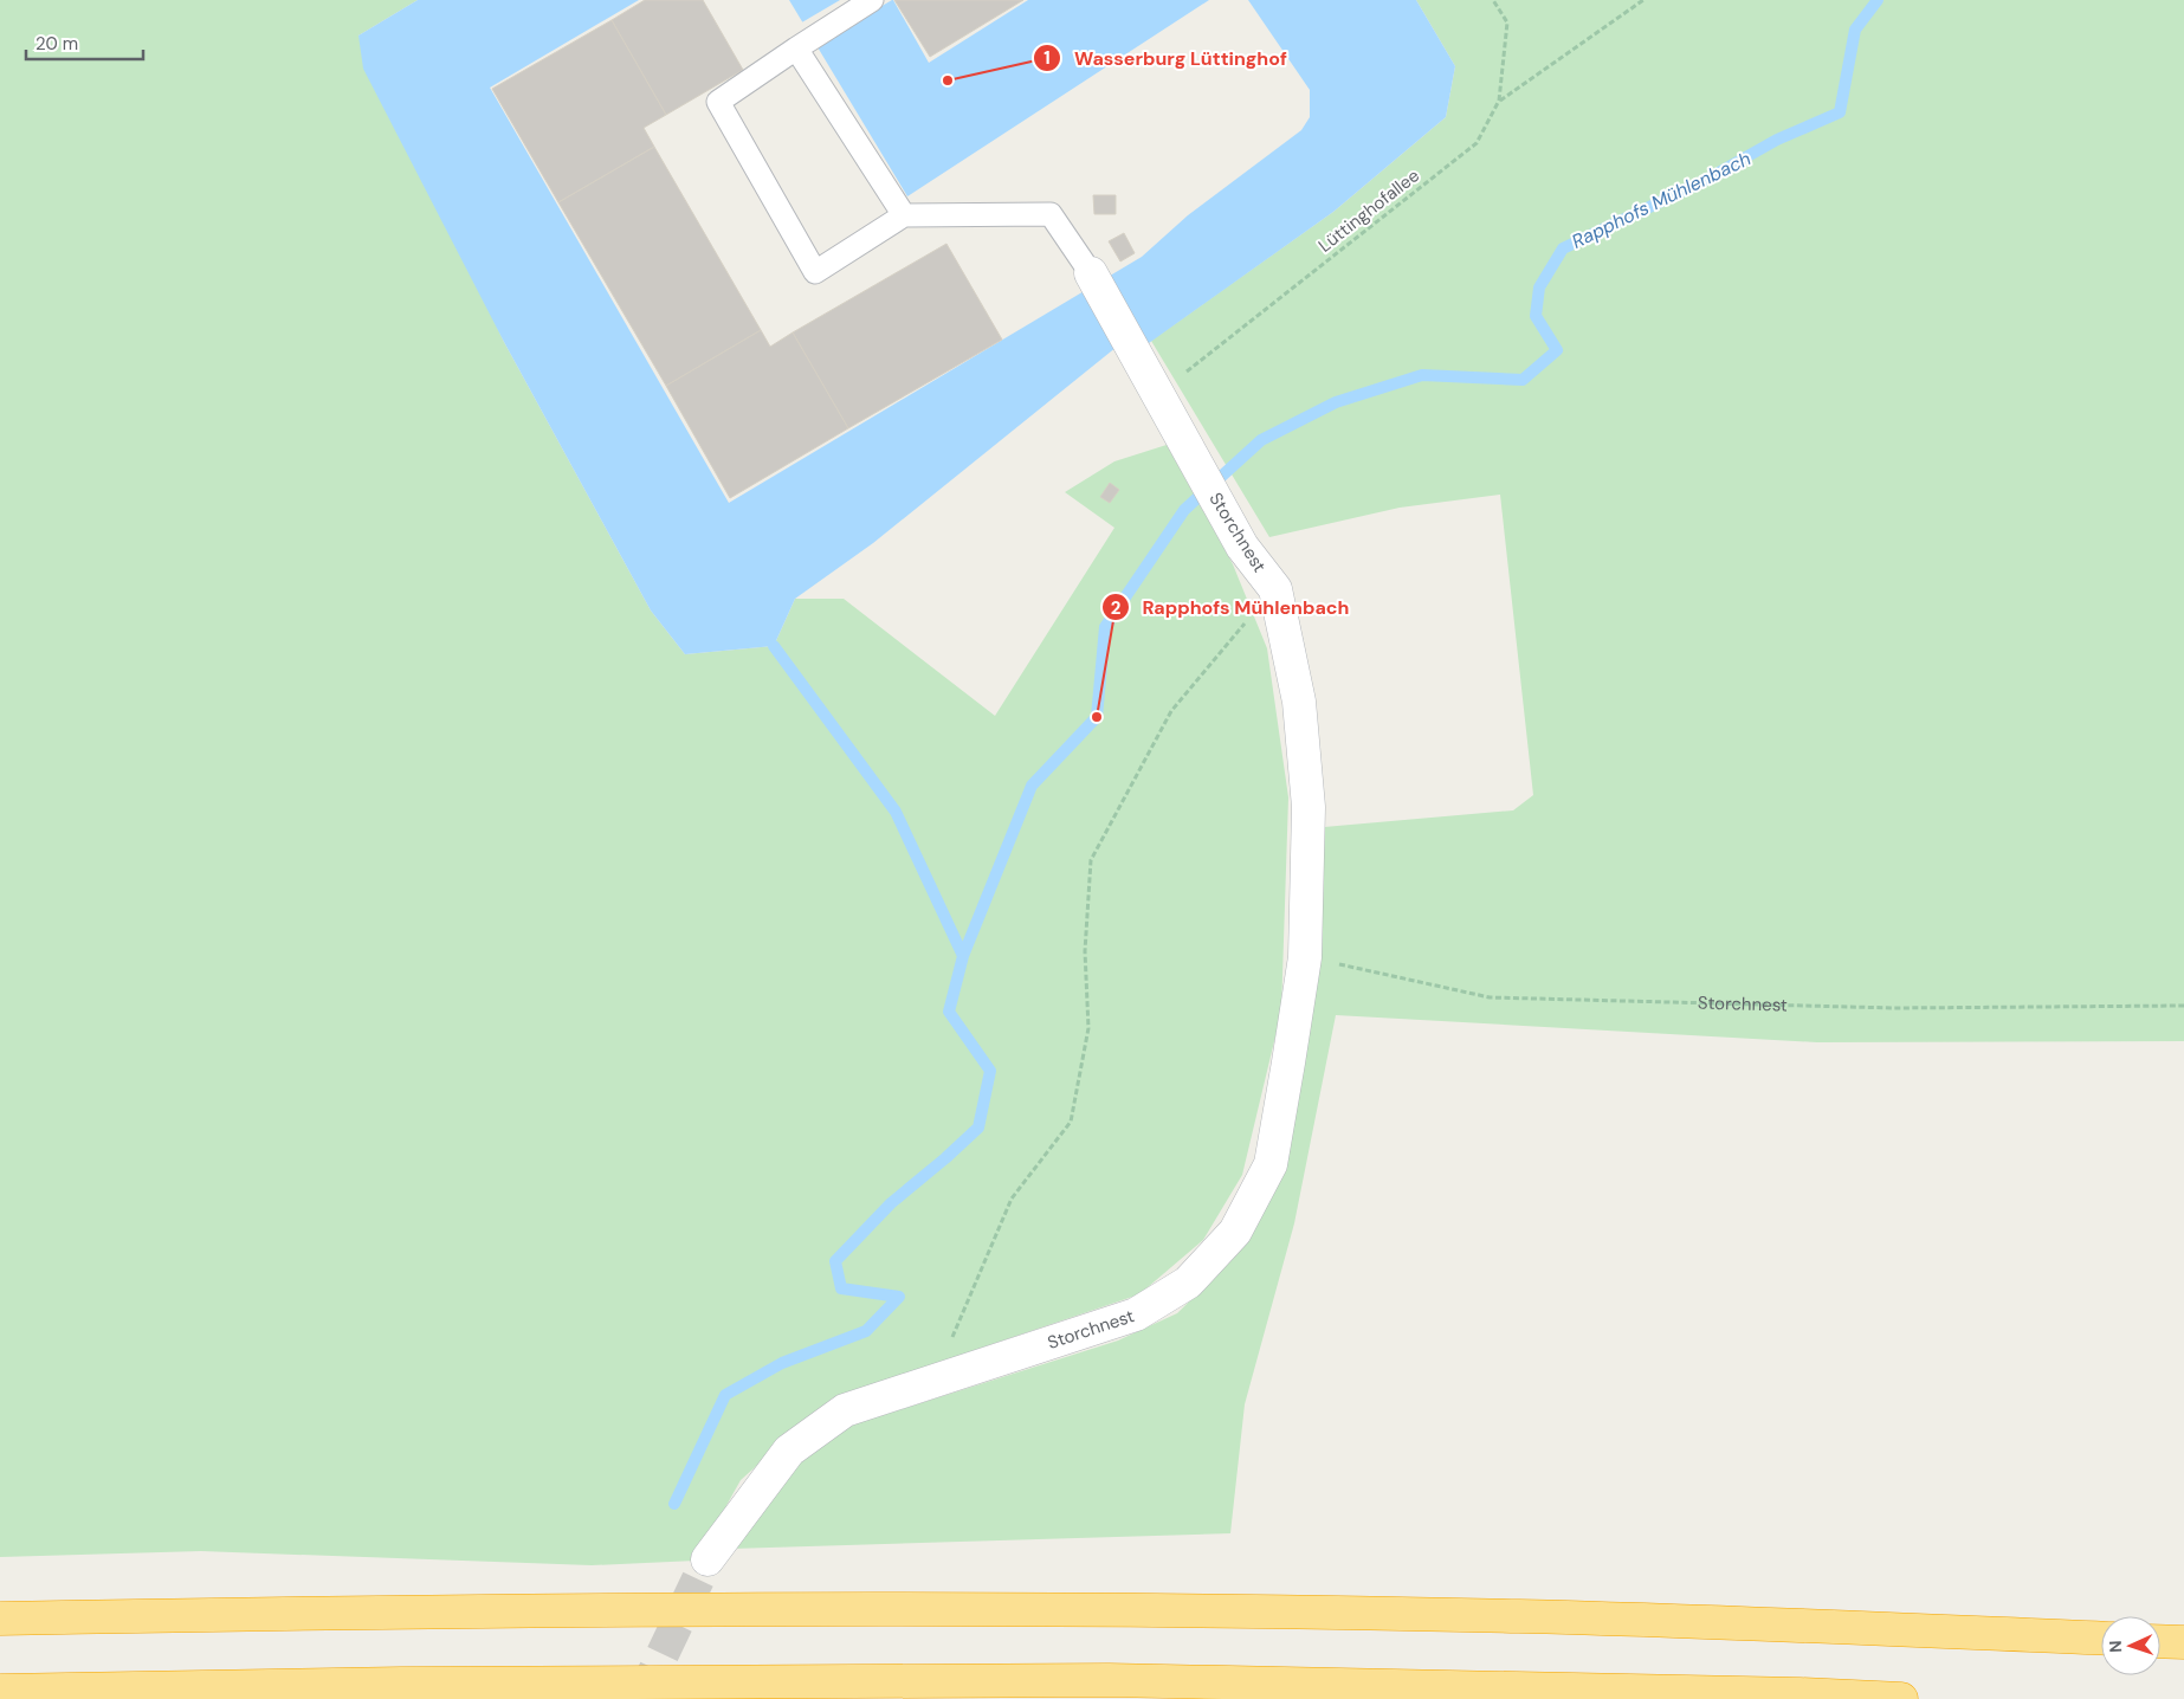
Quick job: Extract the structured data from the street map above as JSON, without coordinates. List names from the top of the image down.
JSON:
{
  "streets": {
    "street": ["Storchnest"],
    "path": ["Lüttinghofallee"]
  },
  "crossings": [
    ["Lüttinghofallee", "Storchnest"]
  ],
  "water": ["Rapphofs Mühlenbach"],
  "places": ["Wasserburg Lüttinghof", "Rapphofs Mühlenbach"],
  "scale_bar": "20 m",
  "north": "left"
}
